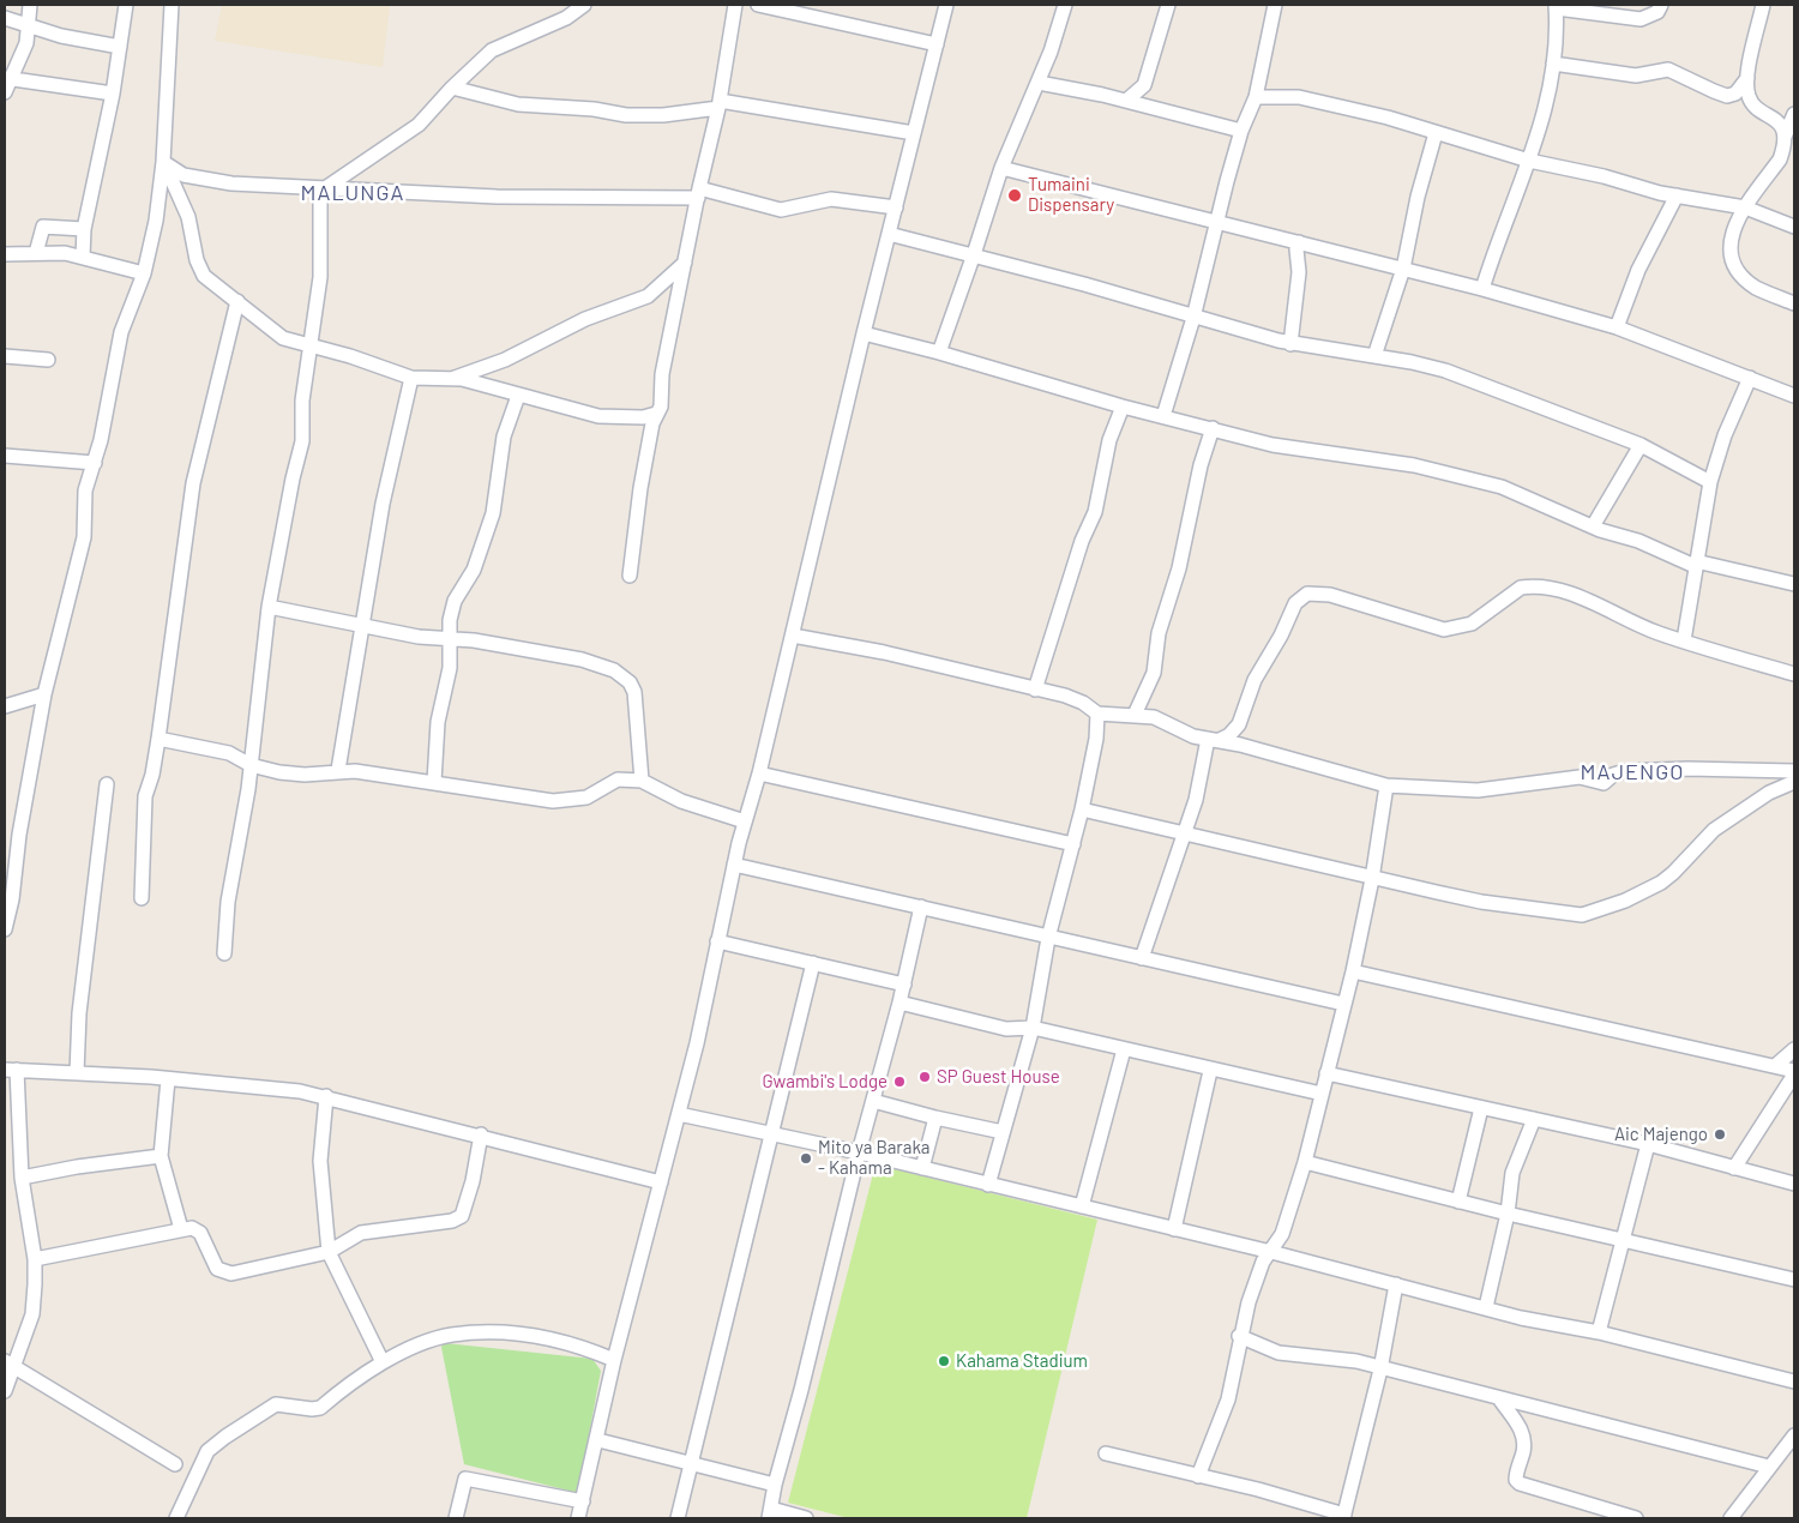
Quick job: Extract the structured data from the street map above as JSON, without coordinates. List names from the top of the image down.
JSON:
{
  "districts": ["MALUNGA", "MAJENGO"],
  "places": [
    "Tumaini Dispensary",
    "SP Guest House",
    "Gwambi's Lodge",
    "Aic Majengo",
    "Mito ya Baraka - Kahama",
    "Kahama Stadium"
  ]
}
